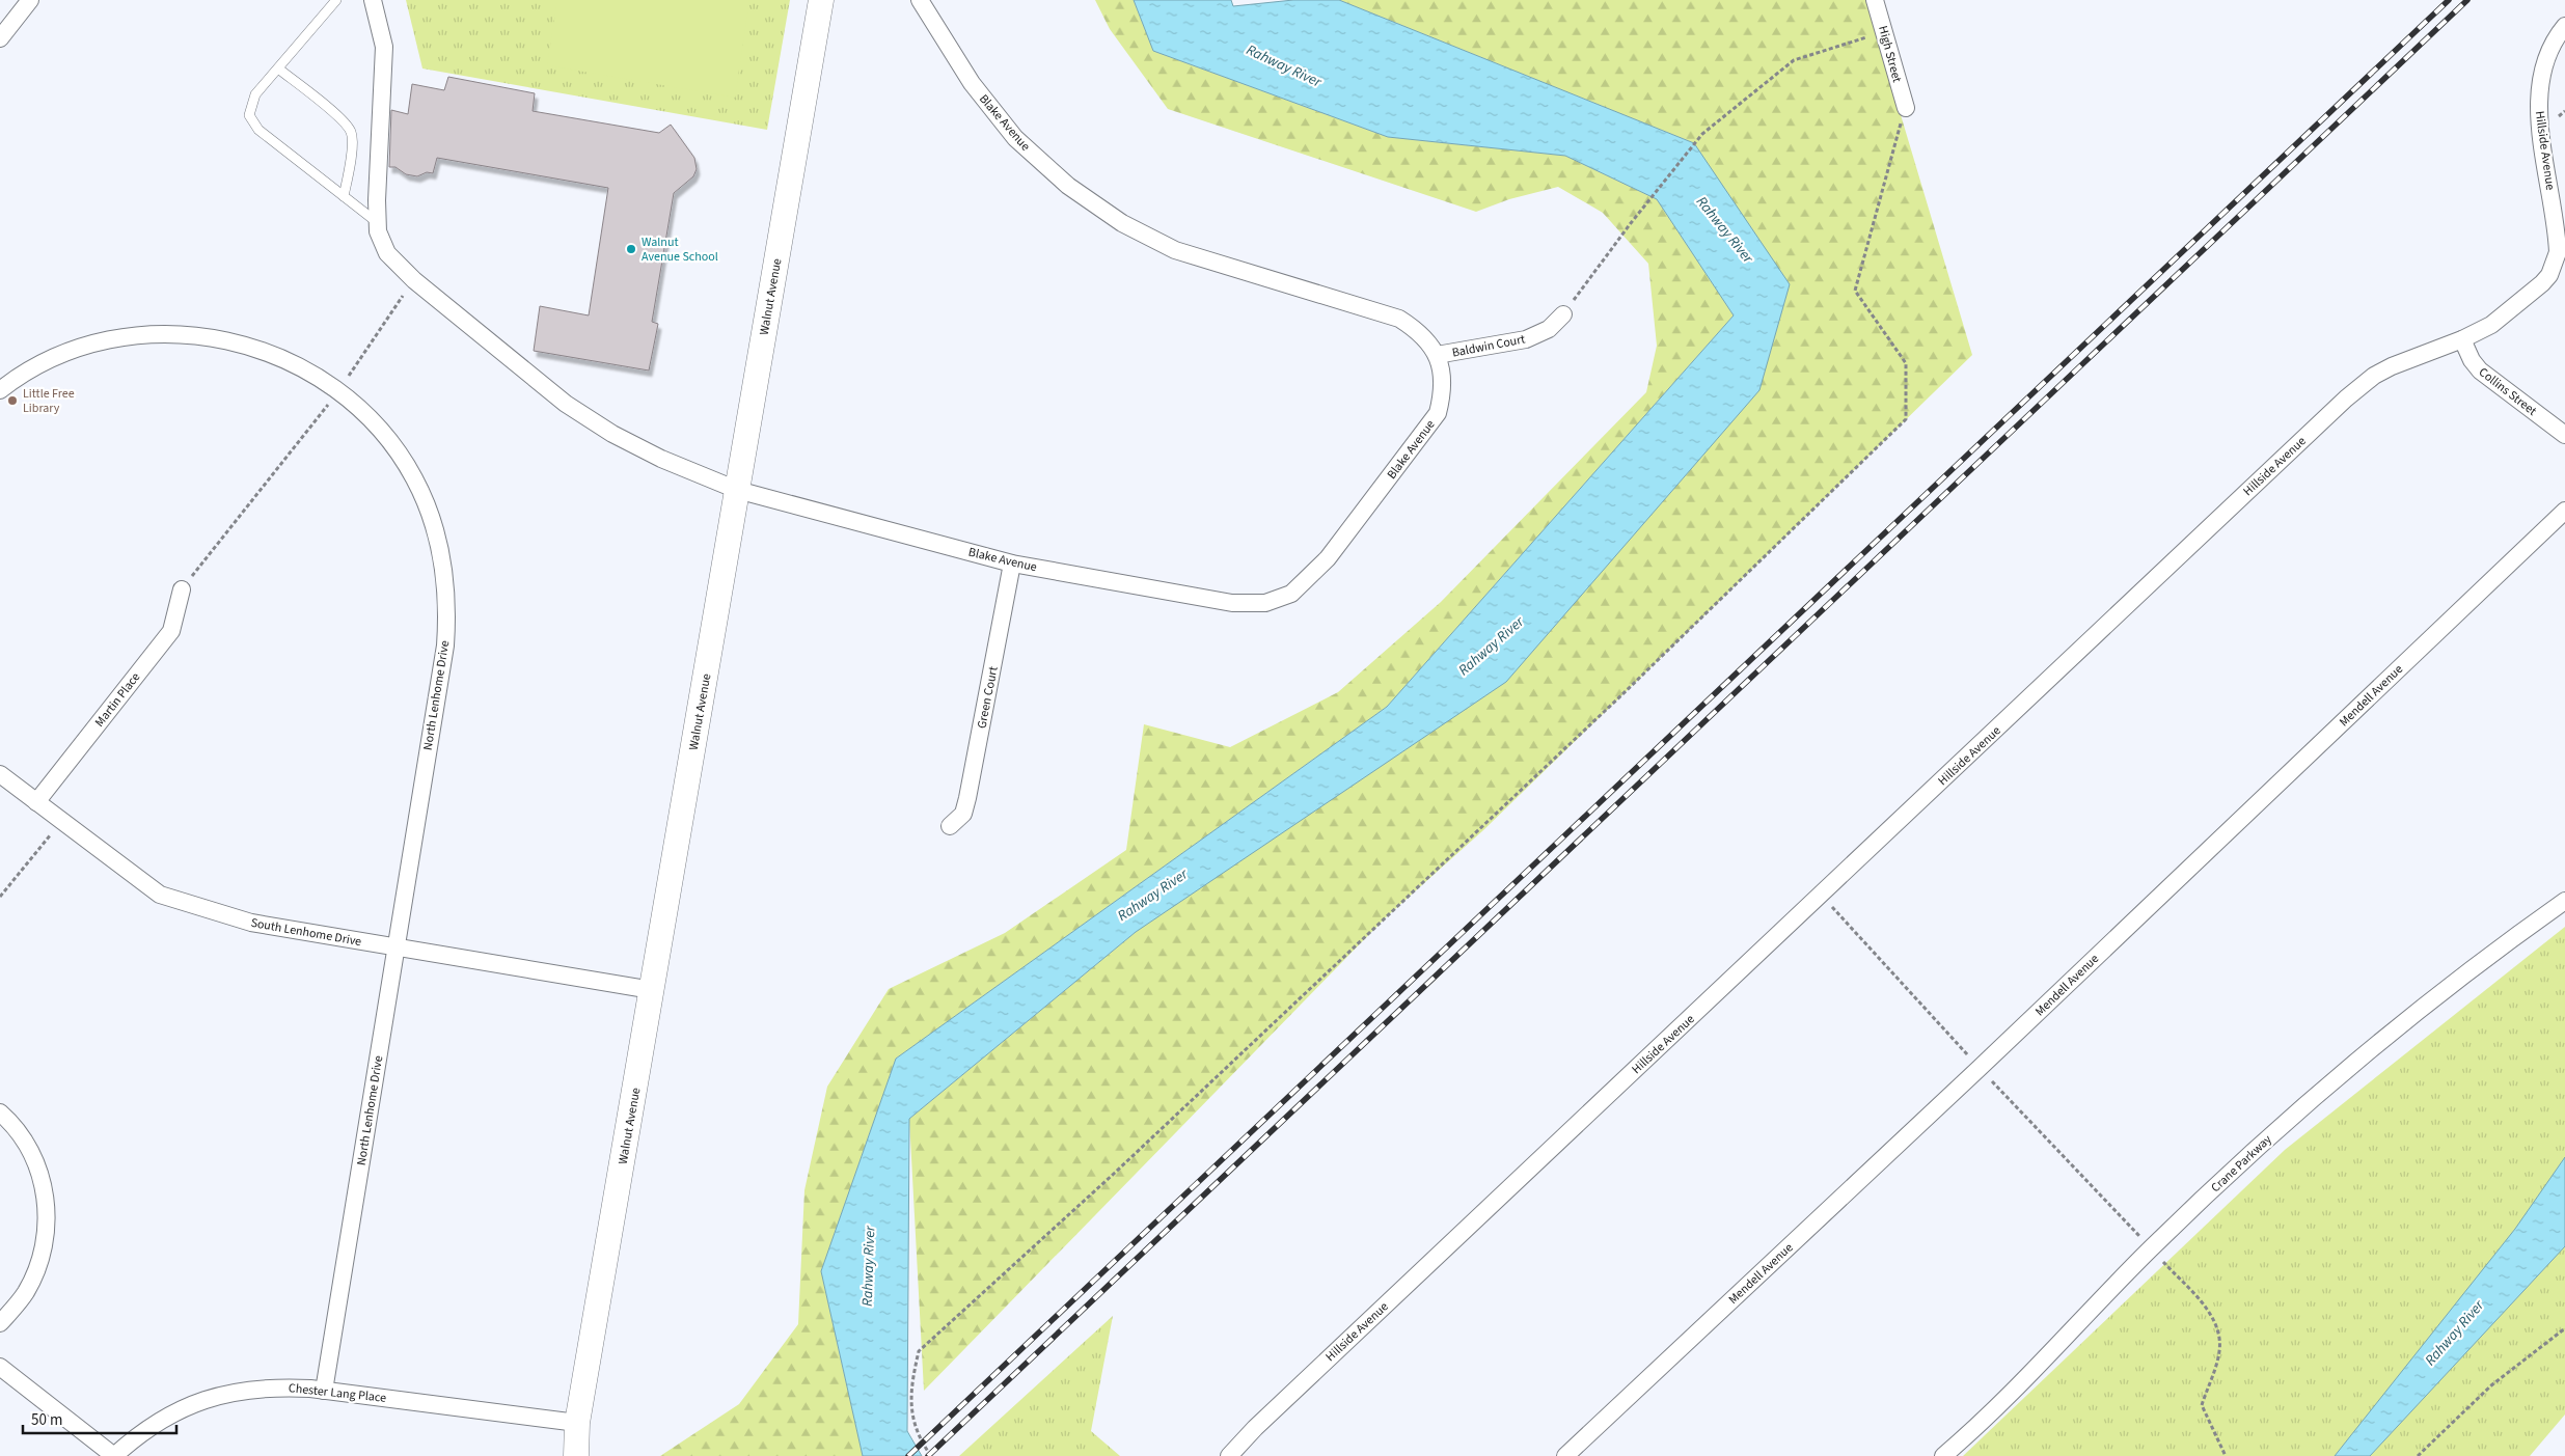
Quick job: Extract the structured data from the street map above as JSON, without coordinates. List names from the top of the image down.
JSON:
{
  "streets": {
    "street": [
      "High Street",
      "Blake Avenue",
      "Hillside Avenue",
      "Walnut Avenue",
      "Baldwin Court",
      "Collins Street",
      "North Lenhome Drive",
      "Mendell Avenue",
      "Green Court",
      "Martin Place",
      "South Lenhome Drive",
      "Crane Parkway",
      "Chester Lang Place"
    ]
  },
  "crossings": [
    ["Blake Avenue", "Walnut Avenue"],
    ["Blake Avenue", "Baldwin Court"],
    ["Blake Avenue", "Green Court"],
    ["Hillside Avenue", "Collins Street"],
    ["Walnut Avenue", "South Lenhome Drive"],
    ["Walnut Avenue", "Chester Lang Place"],
    ["North Lenhome Drive", "South Lenhome Drive"],
    ["North Lenhome Drive", "Chester Lang Place"],
    ["Martin Place", "South Lenhome Drive"]
  ],
  "water": ["Rahway River"],
  "places": ["Walnut Avenue School", "Little Free Library"],
  "scale_bar": "50 m"
}
